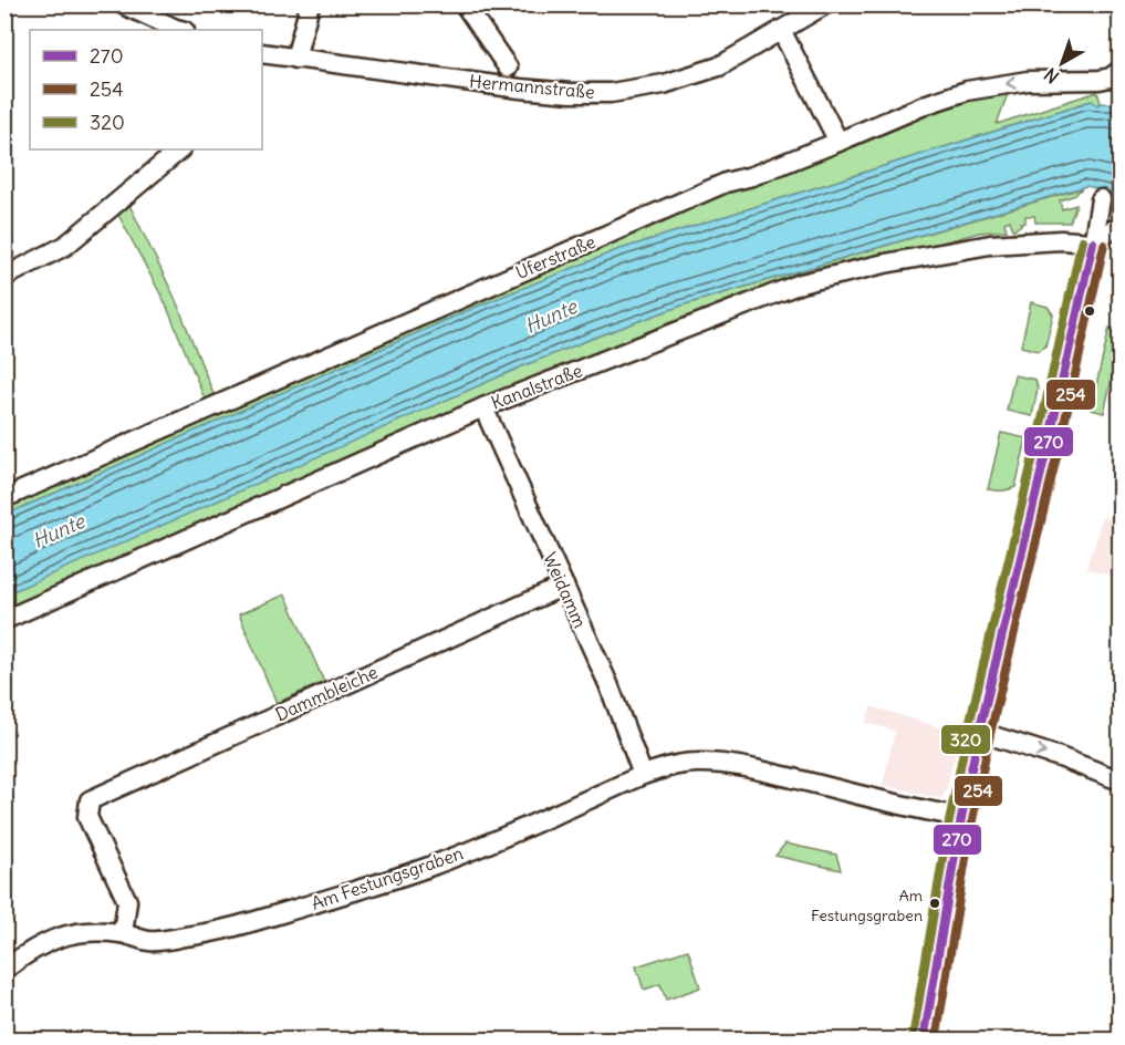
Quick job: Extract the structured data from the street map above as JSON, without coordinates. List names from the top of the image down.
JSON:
{
  "streets": {
    "street": [
      "Hermannstraße",
      "Uferstraße",
      "Kanalstraße",
      "Weidamm",
      "Dammbleiche",
      "Am Festungsgraben"
    ]
  },
  "crossings": [
    ["Kanalstraße", "Weidamm"],
    ["Weidamm", "Dammbleiche"],
    ["Weidamm", "Am Festungsgraben"],
    ["Dammbleiche", "Am Festungsgraben"]
  ],
  "water": ["Hunte"],
  "places": ["Am Festungsgraben"],
  "lines": ["transit line 320", "transit line 270", "transit line 254"],
  "legend": ["270", "254", "320"],
  "north": "bottom left"
}
